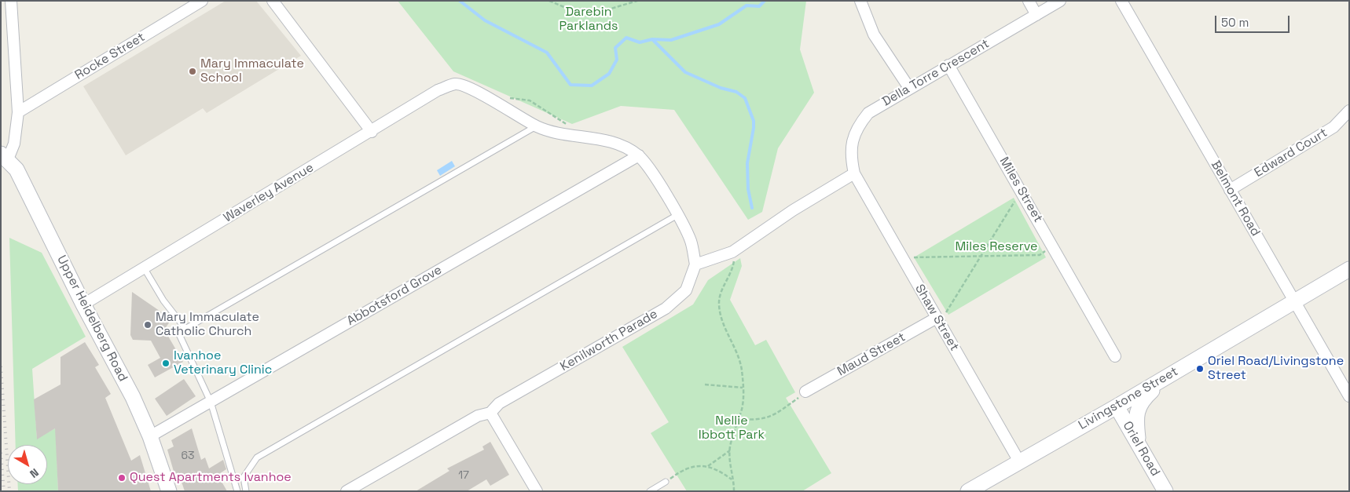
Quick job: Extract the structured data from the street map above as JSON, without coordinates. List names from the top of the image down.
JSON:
{
  "streets": {
    "main road": ["Upper Heidelberg Road", "Livingstone Street", "Oriel Road"],
    "street": [
      "Rocke Street",
      "Della Torre Crescent",
      "Edward Court",
      "Miles Street",
      "Waverley Avenue",
      "Belmont Road",
      "Abbotsford Grove",
      "Shaw Street",
      "Kenilworth Parade",
      "Maud Street"
    ]
  },
  "crossings": [
    ["Della Torre Crescent", "Miles Street"],
    ["Della Torre Crescent", "Shaw Street"],
    ["Edward Court", "Belmont Road"],
    ["Waverley Avenue", "Upper Heidelberg Road"],
    ["Belmont Road", "Livingstone Street"],
    ["Abbotsford Grove", "Upper Heidelberg Road"],
    ["Shaw Street", "Maud Street"],
    ["Shaw Street", "Livingstone Street"],
    ["Livingstone Street", "Oriel Road"]
  ],
  "parks": ["Darebin Parklands", "Miles Reserve", "Nellie Ibbott Park"],
  "places": [
    "Mary Immaculate School",
    "Mary Immaculate Catholic Church",
    "Ivanhoe Veterinary Clinic",
    "Oriel Road/Livingstone Street",
    "Quest Apartments Ivanhoe"
  ],
  "house_numbers": ["63", "17"],
  "scale_bar": "50 m",
  "north": "bottom right"
}
